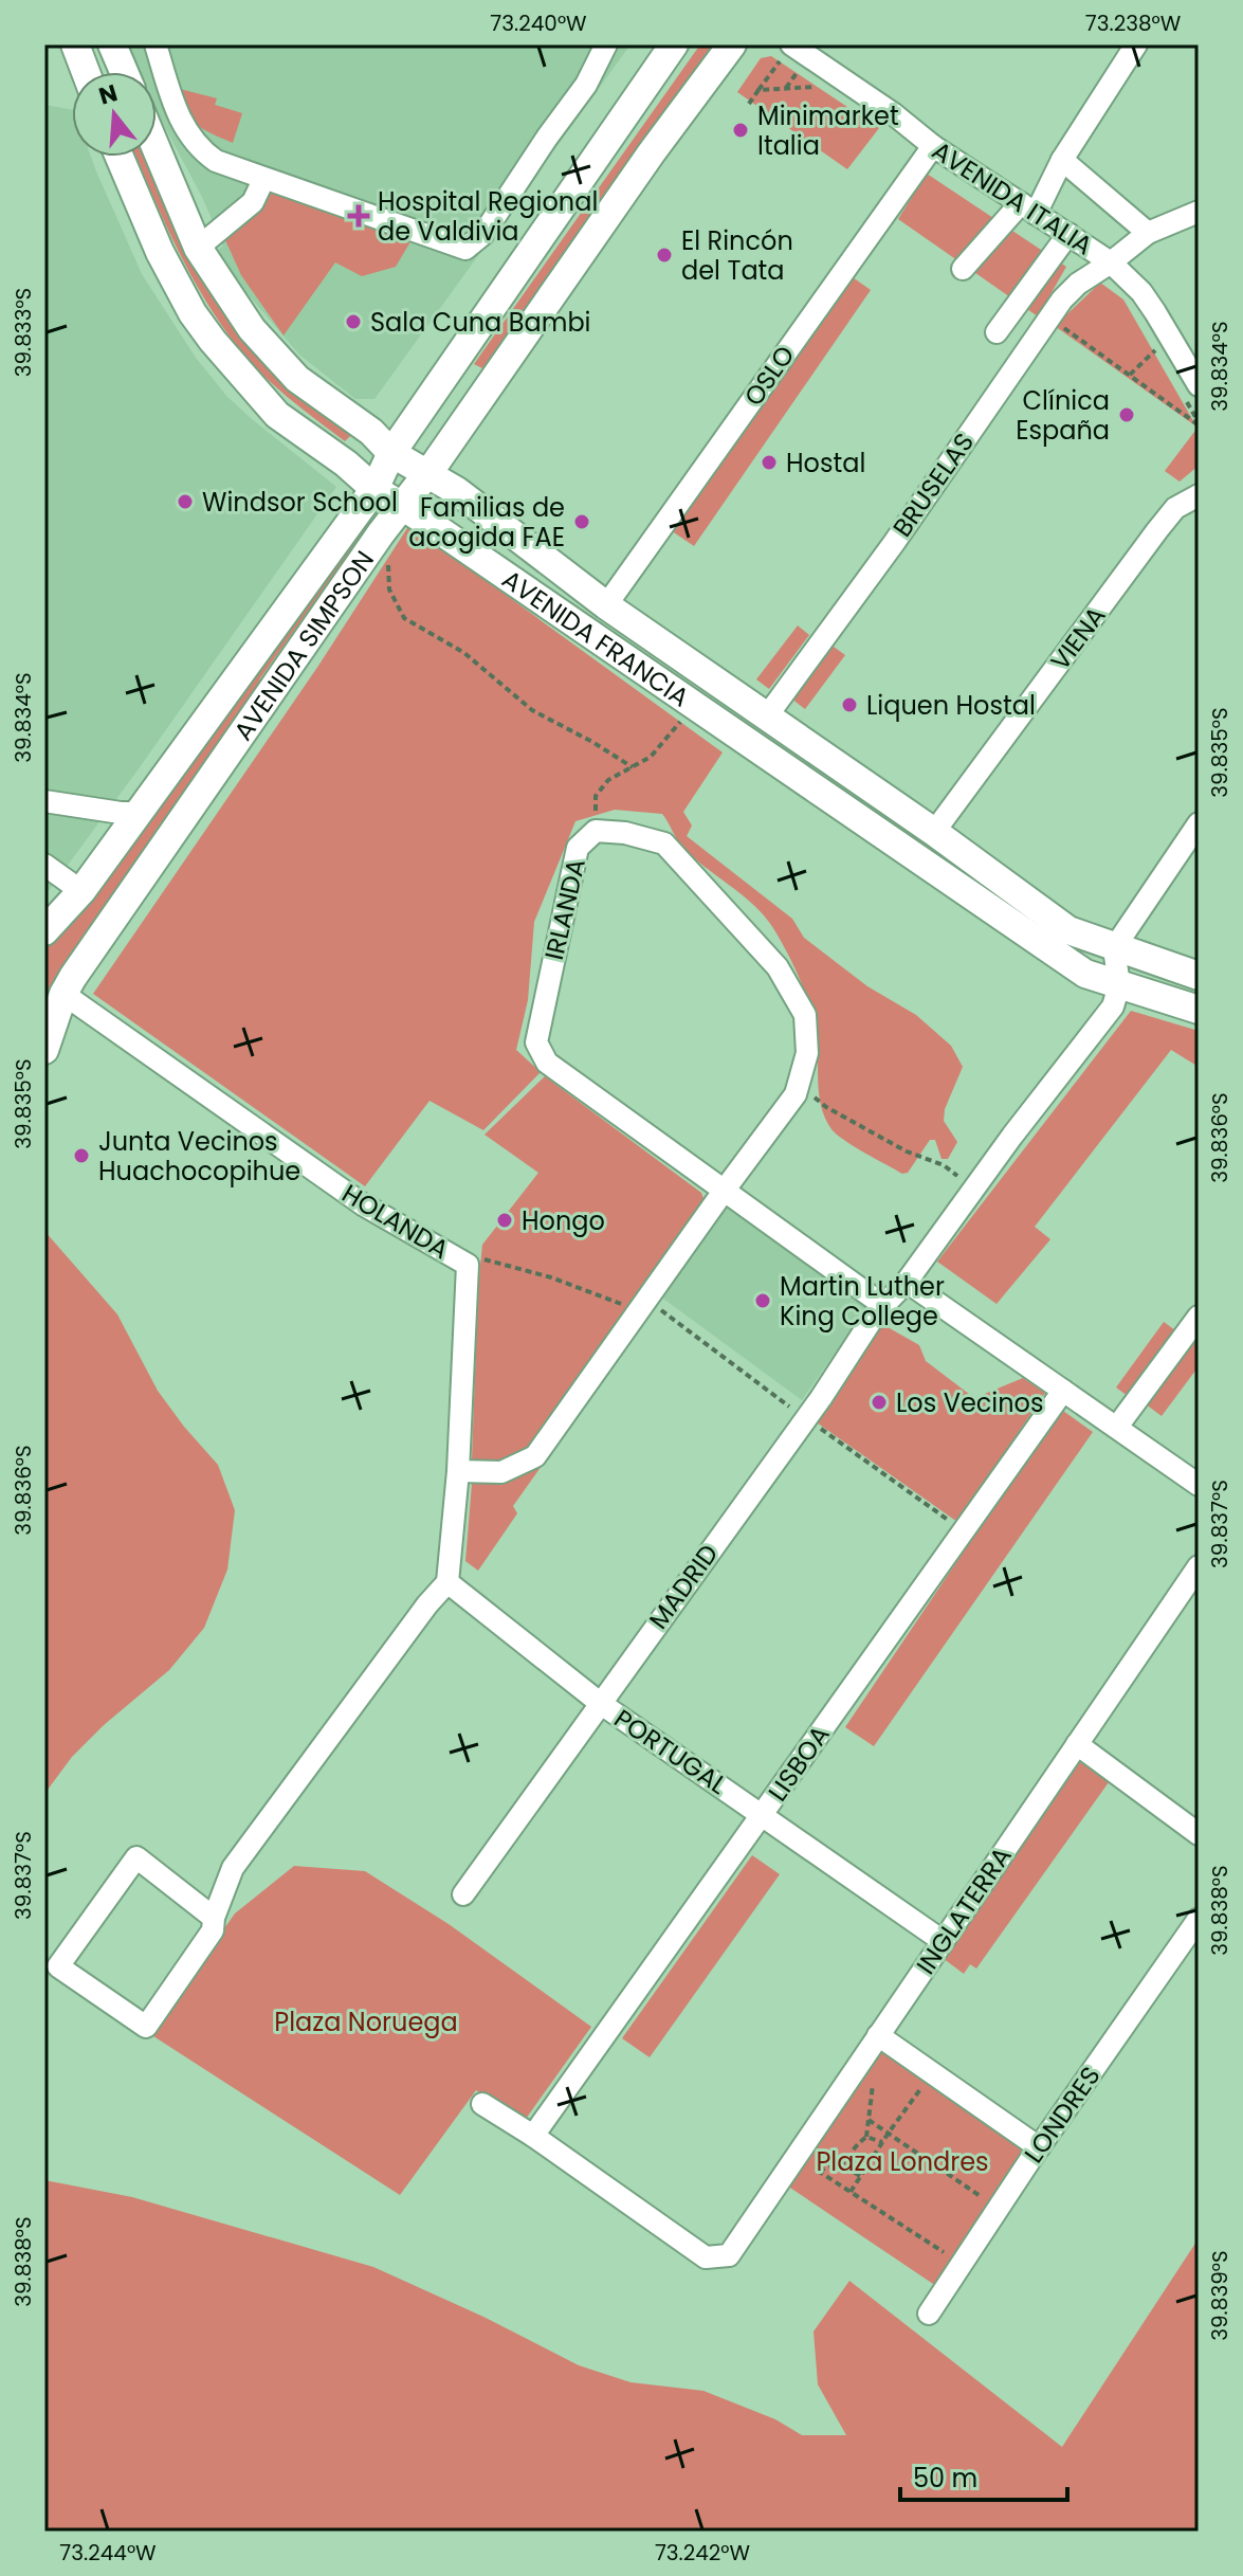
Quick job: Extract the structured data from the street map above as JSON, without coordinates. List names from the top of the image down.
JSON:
{
  "streets": {
    "main road": ["AVENIDA FRANCIA", "AVENIDA SIMPSON"],
    "street": [
      "AVENIDA ITALIA",
      "OSLO",
      "BRUSELAS",
      "VIENA",
      "IRLANDA",
      "HOLANDA",
      "MADRID",
      "PORTUGAL",
      "LISBOA",
      "INGLATERRA",
      "LONDRES"
    ]
  },
  "crossings": [
    ["AVENIDA ITALIA", "OSLO"],
    ["AVENIDA ITALIA", "BRUSELAS"],
    ["OSLO", "AVENIDA FRANCIA"],
    ["BRUSELAS", "AVENIDA FRANCIA"],
    ["AVENIDA FRANCIA", "VIENA"],
    ["AVENIDA FRANCIA", "AVENIDA SIMPSON"],
    ["AVENIDA FRANCIA", "MADRID"],
    ["AVENIDA SIMPSON", "HOLANDA"],
    ["IRLANDA", "MADRID"],
    ["HOLANDA", "PORTUGAL"],
    ["MADRID", "PORTUGAL"],
    ["PORTUGAL", "LISBOA"],
    ["PORTUGAL", "INGLATERRA"],
    ["LISBOA", "INGLATERRA"]
  ],
  "parks": ["Plaza Noruega", "Plaza Londres"],
  "places": {
    "other": [
      "Minimarket Italia",
      "El Rincón del Tata",
      "Sala Cuna Bambi",
      "Clínica España",
      "Hostal",
      "Windsor School",
      "Familias de acogida FAE",
      "Liquen Hostal",
      "Junta Vecinos Huachocopihue",
      "Hongo",
      "Martin Luther King College",
      "Los Vecinos"
    ],
    "health": ["Hospital Regional de Valdivia"]
  },
  "scale_bar": "50 m",
  "north": "top",
  "coordinates": [
    "73.240°W",
    "73.238°W",
    "39.833°S",
    "39.834°S",
    "39.835°S",
    "39.836°S",
    "39.837°S",
    "39.838°S",
    "39.839°S",
    "73.244°W",
    "73.242°W"
  ]
}
